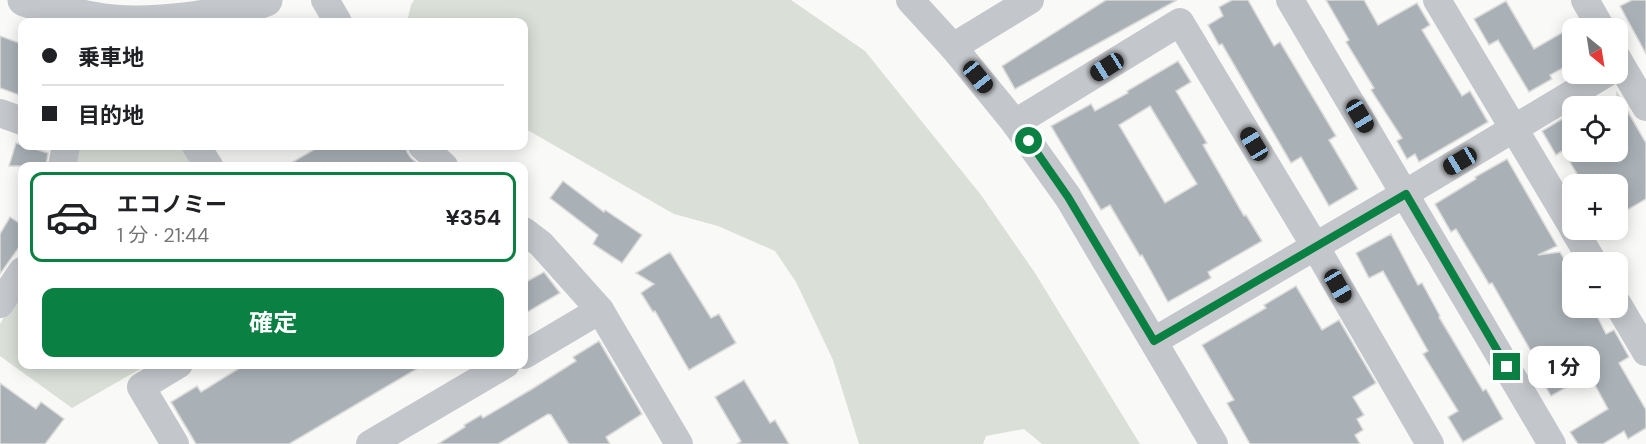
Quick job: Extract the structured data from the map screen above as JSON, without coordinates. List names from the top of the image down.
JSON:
{
  "north": "bottom right",
  "page": {
    "map_buttons": ["+", "−"],
    "banner": ["乗車地", "目的地"],
    "list": [
      {
        "name": "エコノミー",
        "note": "1 分 · 21:44",
        "value": "¥354"
      }
    ],
    "buttons": "確定",
    "bubble": "1 分"
  }
}
